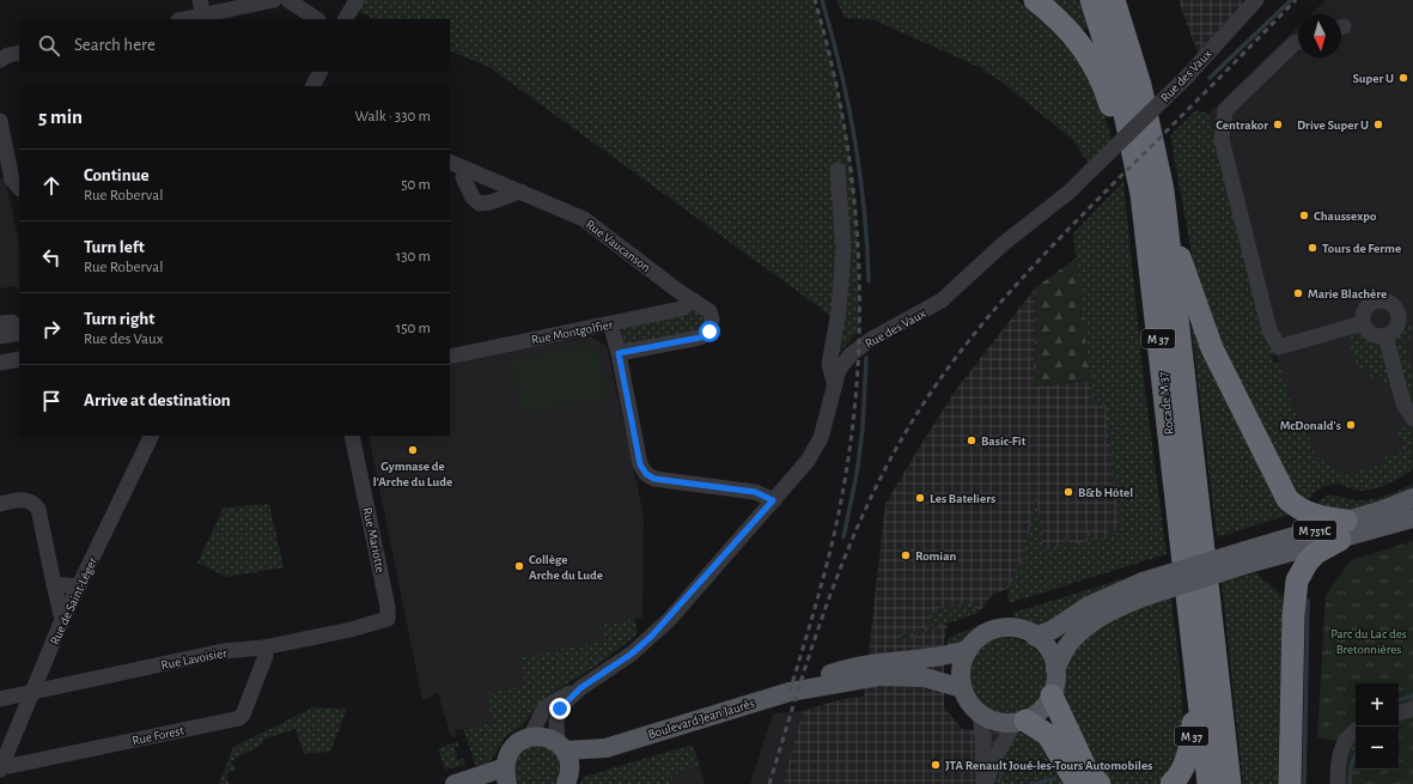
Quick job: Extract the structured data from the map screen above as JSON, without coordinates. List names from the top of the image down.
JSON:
{
  "streets": {
    "highway": ["M 37", "Rocade M 37"],
    "main road": ["M 751C", "Boulevard Jean Jaurès"],
    "street": [
      "Rue des Vaux",
      "Rue Vaucanson",
      "Rue Montgolfier",
      "Rue Mariotte",
      "Rue de Saint-Léger",
      "Rue Lavoisier",
      "Rue Forest"
    ]
  },
  "crossings": [
    ["Rue des Vaux", "Boulevard Jean Jaurès"],
    ["Rue Vaucanson", "Rue Montgolfier"],
    ["M 37", "Rocade M 37"],
    ["M 37", "M 751C"],
    ["M 751C", "Boulevard Jean Jaurès"],
    ["Rue Mariotte", "Rue Lavoisier"],
    ["Rue de Saint-Léger", "Rue Lavoisier"],
    ["Rue de Saint-Léger", "Rue Forest"],
    ["Rue Lavoisier", "Rue Forest"]
  ],
  "parks": ["Parc du Lac des Bretonnières"],
  "places": [
    "Super U",
    "Centrakor",
    "Drive Super U",
    "Chaussexpo",
    "Tours de Ferme",
    "Marie Blachère",
    "McDonald's",
    "Basic-Fit",
    "Gymnase de l’Arche du Lude",
    "B&b Hôtel",
    "Les Bateliers",
    "Romian",
    "Collège Arche du Lude",
    "JTA Renault Joué-les-Tours Automobiles"
  ],
  "north": "bottom",
  "page": {
    "search": "Search here",
    "heading": ["5 min", "Walk · 330 m"],
    "list": [
      ["Continue", "Rue Roberval", "50 m"],
      ["Turn left", "Rue Roberval", "130 m"],
      ["Turn right", "Rue des Vaux", "150 m"],
      "Arrive at destination"
    ],
    "map_buttons": ["+", "−"]
  }
}
